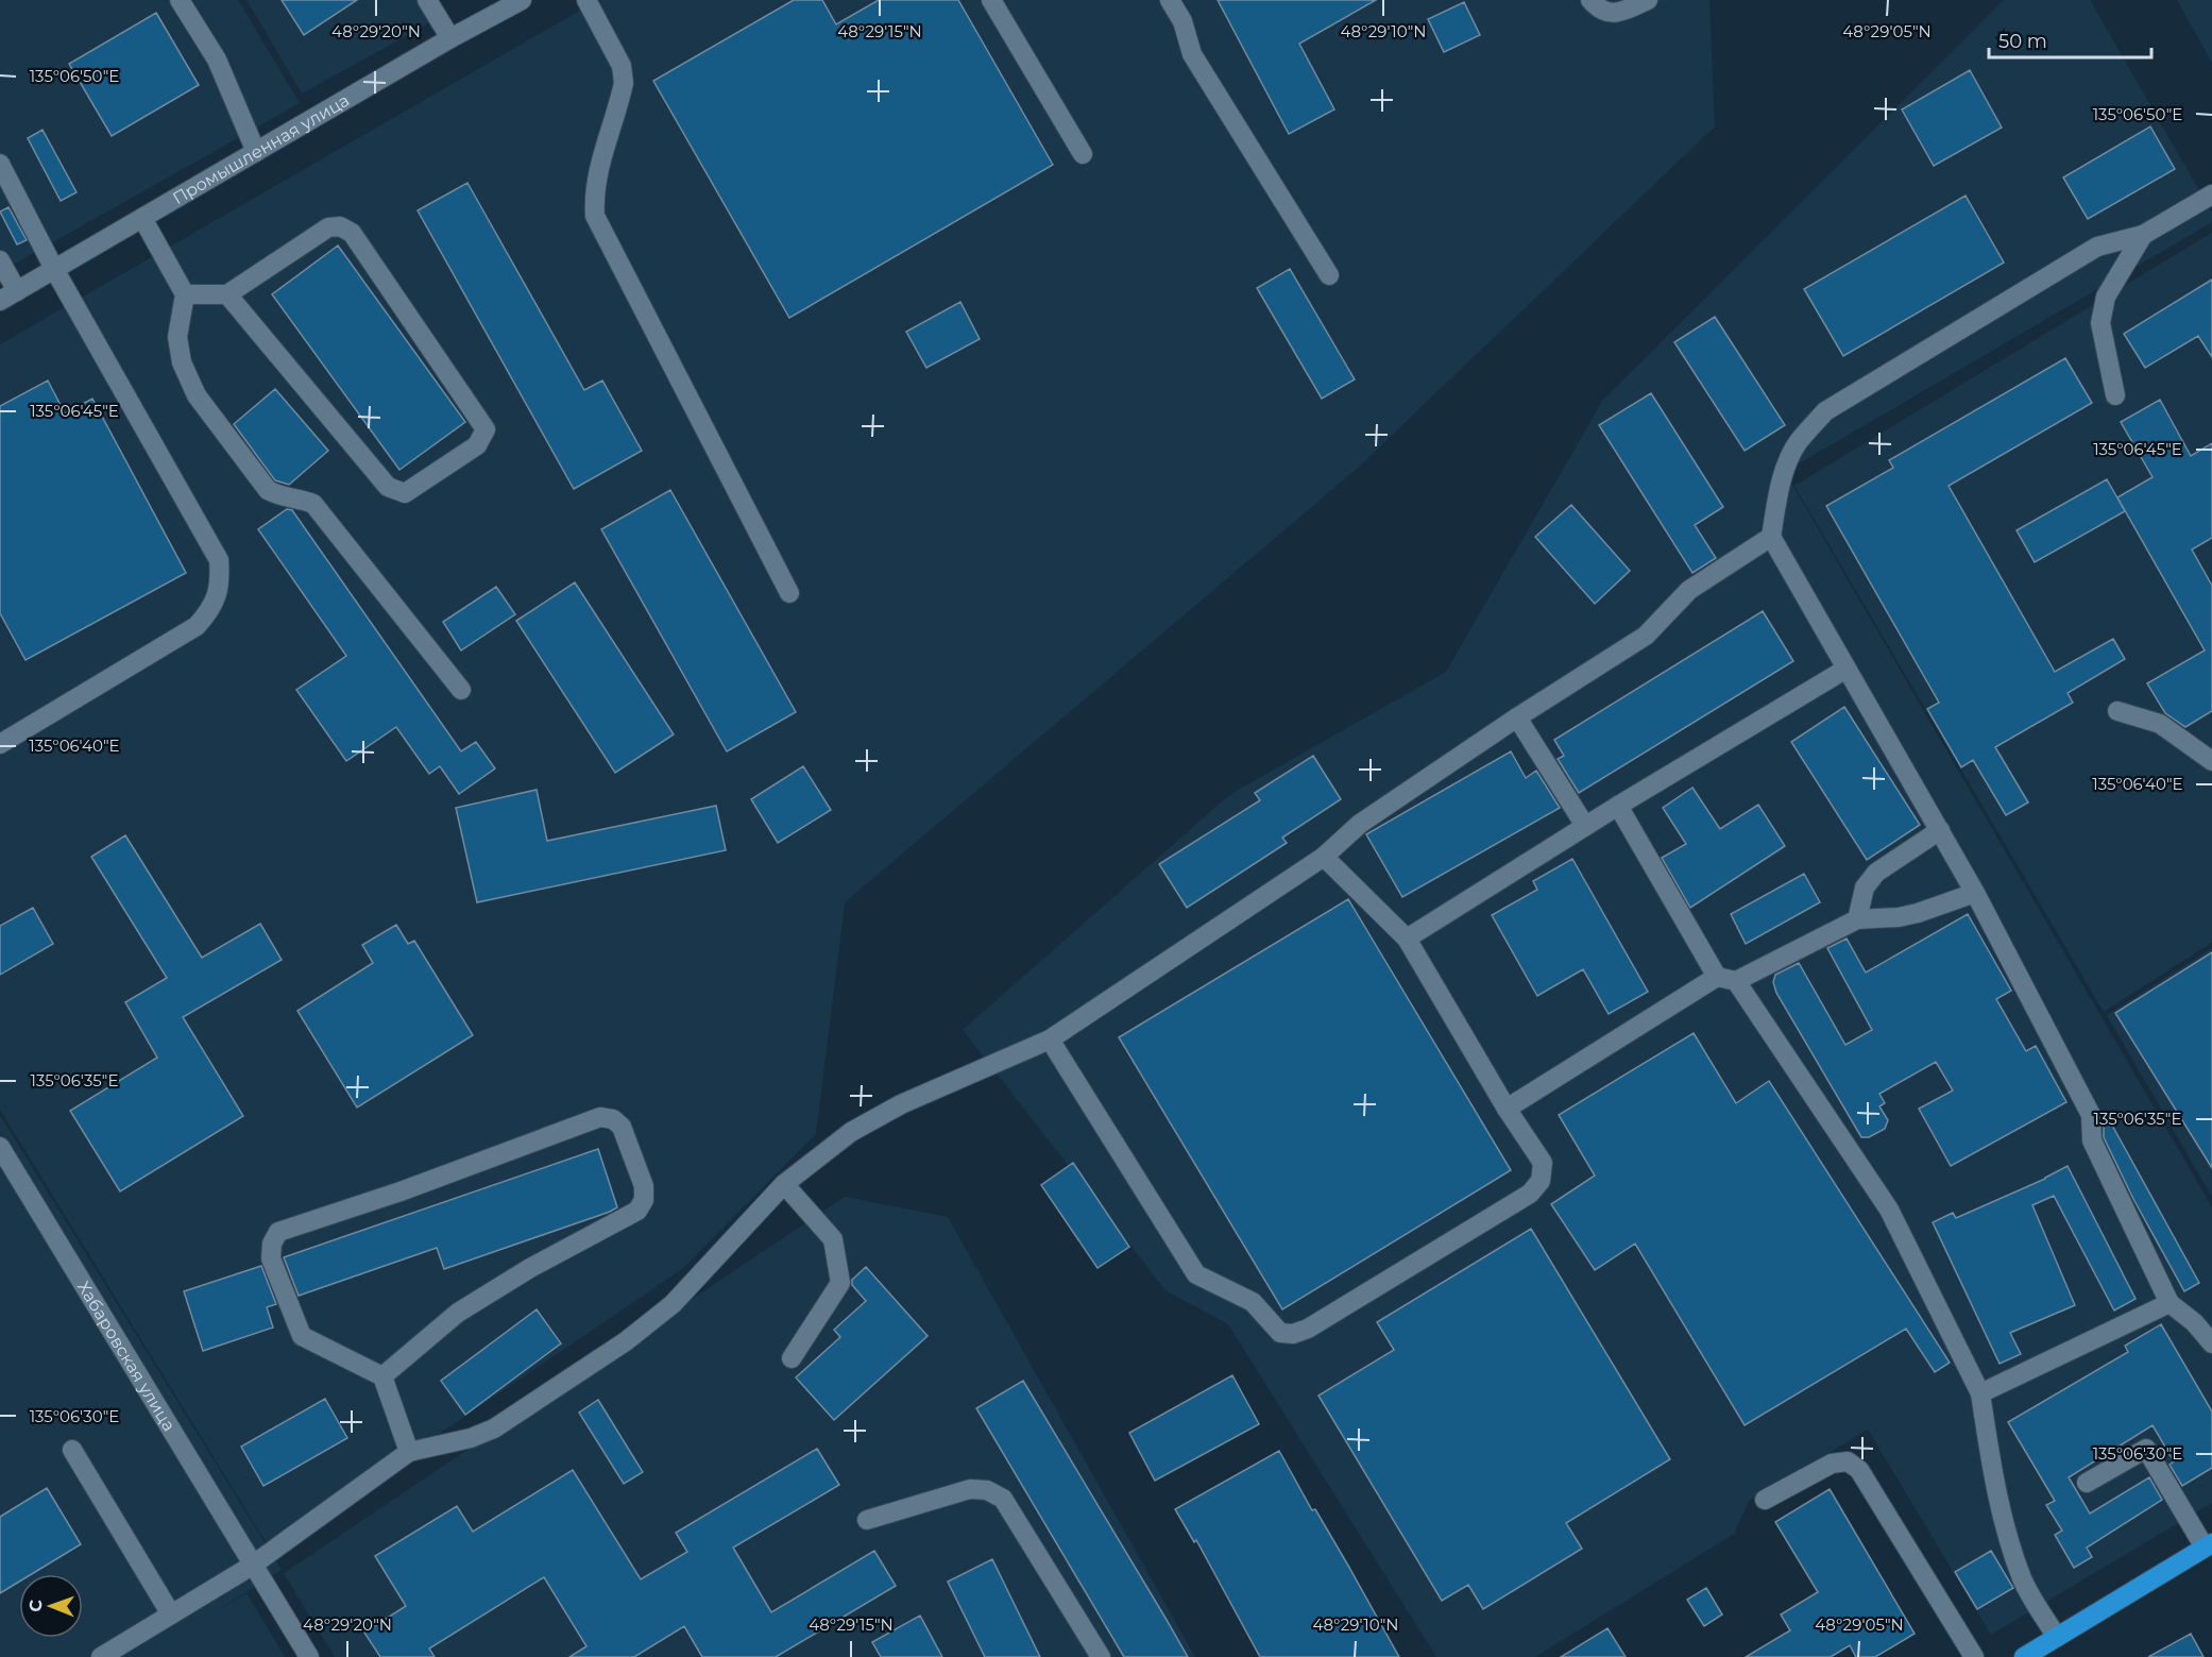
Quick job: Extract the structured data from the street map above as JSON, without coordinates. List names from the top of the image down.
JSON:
{
  "streets": {
    "street": ["Промышленная улица", "Хабаровская улица"]
  },
  "scale_bar": "50 m",
  "north": "left",
  "coordinates": [
    "48°29'20\"N",
    "48°29'15\"N",
    "48°29'10\"N",
    "48°29'05\"N",
    "135°06'50\"E",
    "135°06'45\"E",
    "135°06'40\"E",
    "135°06'35\"E",
    "135°06'30\"E"
  ]
}
